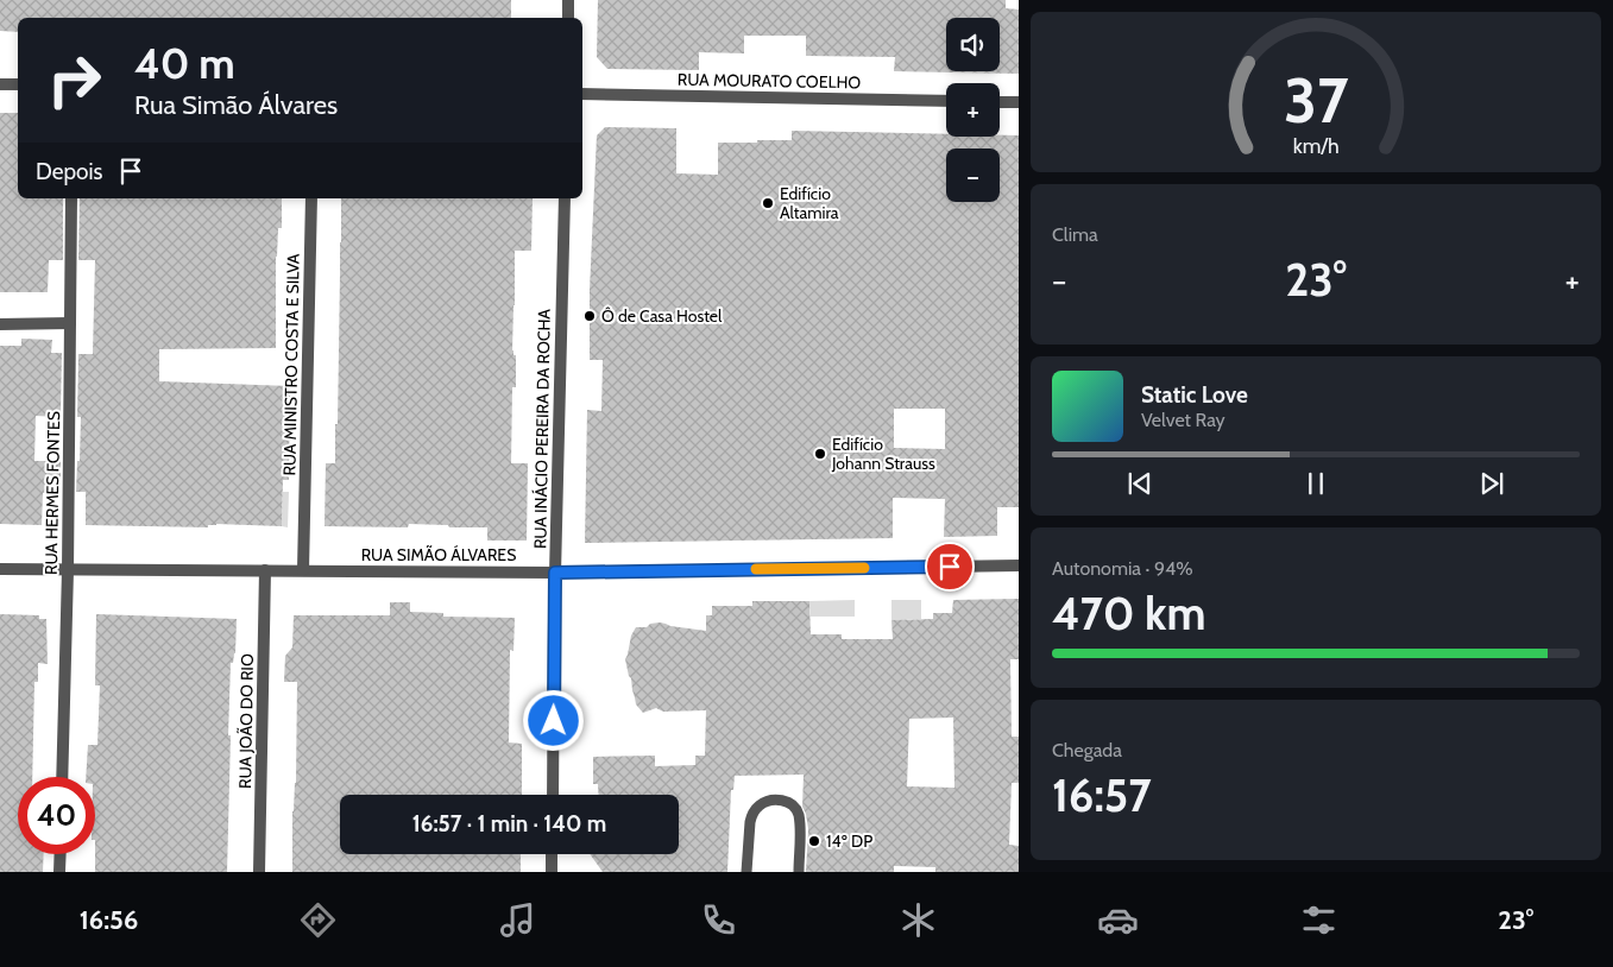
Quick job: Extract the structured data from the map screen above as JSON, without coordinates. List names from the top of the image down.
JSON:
{
  "streets": {
    "street": [
      "RUA MOURATO COELHO",
      "RUA MINISTRO COSTA E SILVA",
      "RUA INÁCIO PEREIRA DA ROCHA",
      "RUA HERMES FONTES",
      "RUA SIMÃO ÁLVARES",
      "RUA JOÃO DO RIO"
    ]
  },
  "crossings": [
    ["RUA MINISTRO COSTA E SILVA", "RUA SIMÃO ÁLVARES"],
    ["RUA INÁCIO PEREIRA DA ROCHA", "RUA SIMÃO ÁLVARES"],
    ["RUA HERMES FONTES", "RUA SIMÃO ÁLVARES"],
    ["RUA SIMÃO ÁLVARES", "RUA JOÃO DO RIO"]
  ],
  "places": [
    "Edifício Altamira",
    "Ô de Casa Hostel",
    "Edifício Johann Strauss",
    "14º DP"
  ],
  "page": {
    "map_buttons": ["+", "−"],
    "turn": ["40 m", "Rua Simão Álvares"],
    "then": "Depois",
    "tile": [
      "Clima",
      ["Autonomia · 94%", "470 km"],
      ["Chegada", "16:57"]
    ],
    "heat": ["−", "23°", "+"],
    "song": ["Static Love", "Velvet Ray"],
    "limit": "40",
    "trip": "16:57 · 1 min · 140 m",
    "tabs": ["16:56", "23°"],
    "gauge": ["37", "km/h"]
  }
}
